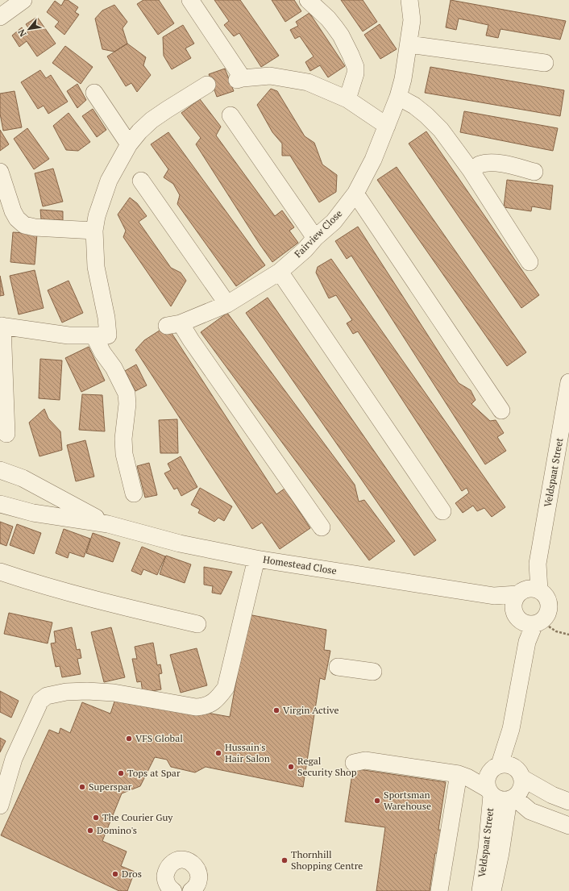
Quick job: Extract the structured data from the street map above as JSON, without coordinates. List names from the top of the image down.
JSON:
{
  "streets": {
    "street": ["Fairview Close", "Veldspaat Street", "Homestead Close"]
  },
  "crossings": [
    ["Veldspaat Street", "Homestead Close"]
  ],
  "places": [
    "Virgin Active",
    "VFS Global",
    "Hussain's Hair Salon",
    "Regal Security Shop",
    "Tops at Spar",
    "Superspar",
    "Sportsman Warehouse",
    "The Courier Guy",
    "Domino's",
    "Thornhill Shopping Centre",
    "Dros"
  ],
  "north": "bottom left"
}
